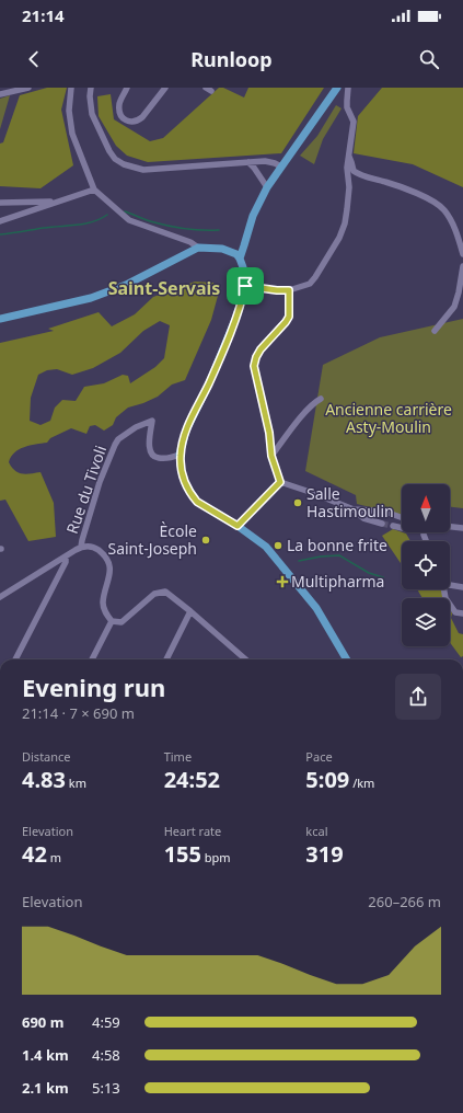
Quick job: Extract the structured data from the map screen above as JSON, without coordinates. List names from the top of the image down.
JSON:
{
  "streets": {
    "street": ["Rue du Tivoli"]
  },
  "districts": ["Saint-Servais"],
  "parks": ["Ancienne carrière Asty-Moulin"],
  "places": {
    "other": ["Salle Hastimoulin", "Ècole Saint-Joseph", "La bonne frite"],
    "health": ["Multipharma"]
  },
  "north": "top",
  "page": {
    "status": "21:14",
    "header": "Runloop",
    "heading": ["Evening run", "21:14 · 7 × 690 m"],
    "stats": [
      ["Distance", "4.83 km"],
      ["Time", "24:52"],
      ["Pace", "5:09 /km"],
      ["Elevation", "42 m"],
      ["Heart rate", "155 bpm"],
      ["kcal", "319"]
    ],
    "chart": ["Elevation", "260–266 m"],
    "list": [
      {
        "name": "690 m",
        "note": "4:59"
      },
      {
        "name": "1.4 km",
        "note": "4:58"
      },
      {
        "name": "2.1 km",
        "note": "5:13"
      }
    ]
  }
}
